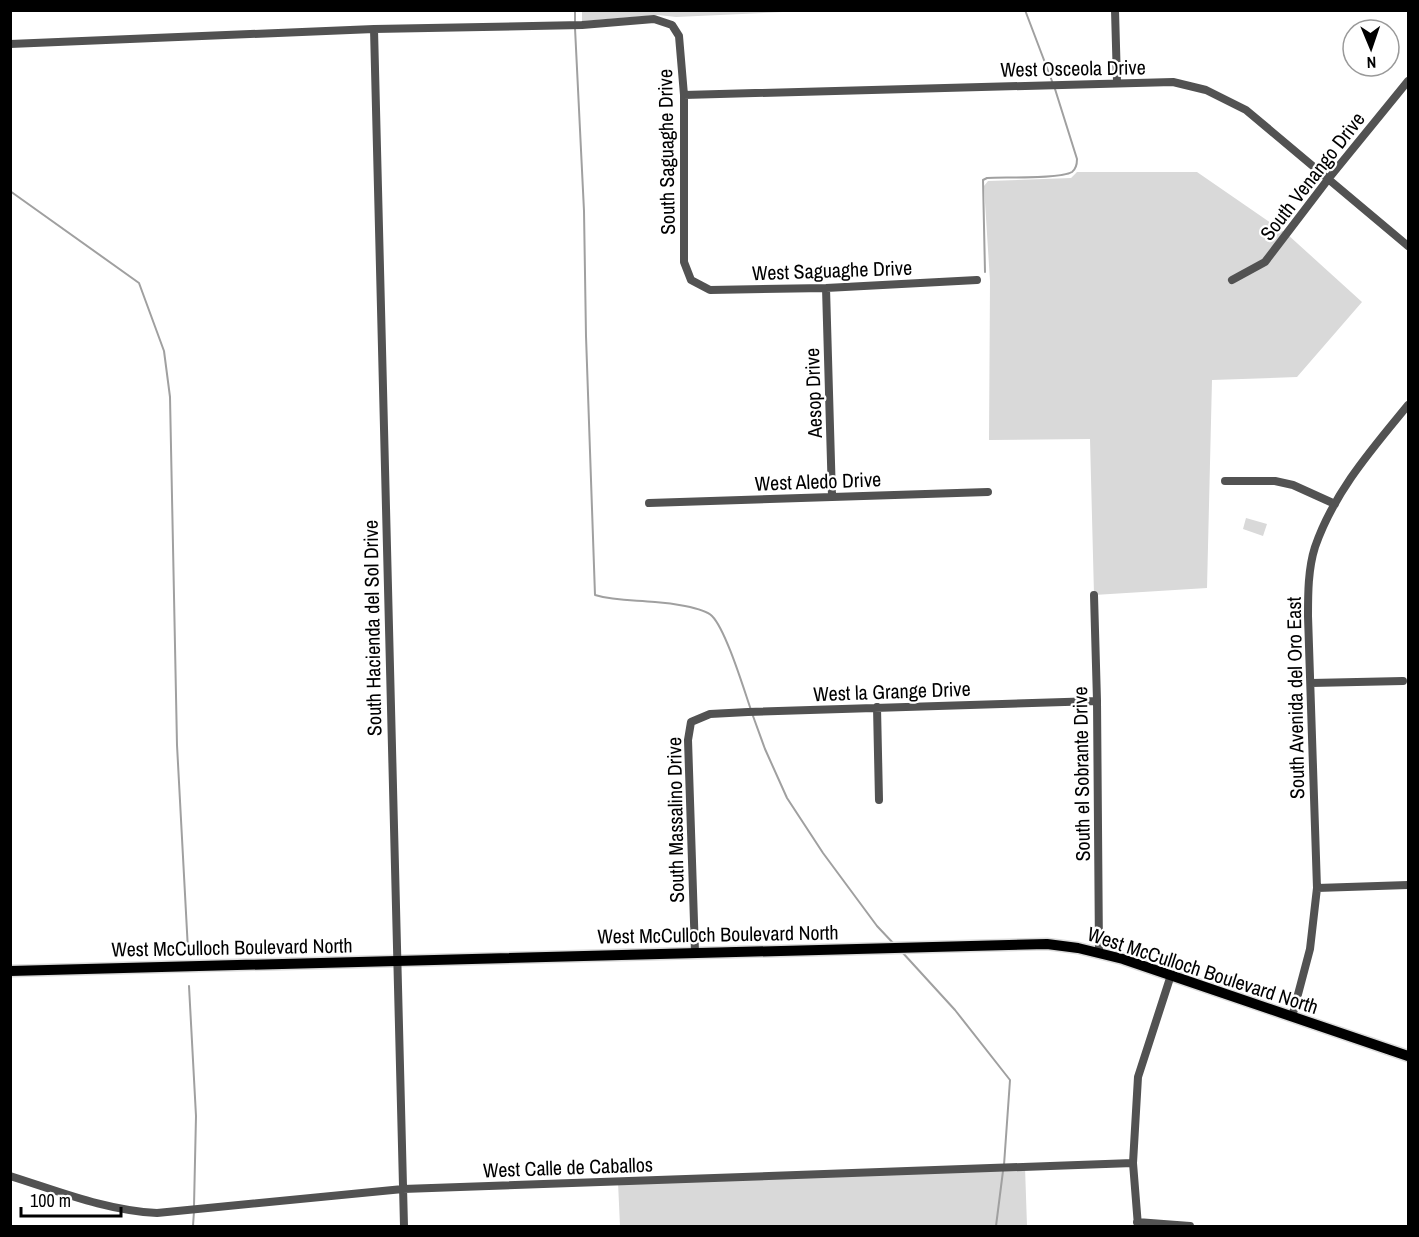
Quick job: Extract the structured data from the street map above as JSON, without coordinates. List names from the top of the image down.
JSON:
{
  "streets": {
    "main road": ["West McCulloch Boulevard North"],
    "street": [
      "West Osceola Drive",
      "South Saguaghe Drive",
      "South Venango Drive",
      "West Saguaghe Drive",
      "Aesop Drive",
      "West Aledo Drive",
      "South Hacienda del Sol Drive",
      "West la Grange Drive",
      "South Avenida del Oro East",
      "South el Sobrante Drive",
      "South Massalino Drive",
      "West Calle de Caballos"
    ]
  },
  "crossings": [
    ["West Osceola Drive", "South Saguaghe Drive"],
    ["West Osceola Drive", "South Venango Drive"],
    ["South Saguaghe Drive", "West Saguaghe Drive"],
    ["South Saguaghe Drive", "South Hacienda del Sol Drive"],
    ["West Saguaghe Drive", "Aesop Drive"],
    ["Aesop Drive", "West Aledo Drive"],
    ["South Hacienda del Sol Drive", "West McCulloch Boulevard North"],
    ["South Hacienda del Sol Drive", "West Calle de Caballos"],
    ["West la Grange Drive", "South el Sobrante Drive"],
    ["West la Grange Drive", "South Massalino Drive"],
    ["South Avenida del Oro East", "West McCulloch Boulevard North"],
    ["South el Sobrante Drive", "West McCulloch Boulevard North"],
    ["South Massalino Drive", "West McCulloch Boulevard North"]
  ],
  "scale_bar": "100 m",
  "north": "bottom"
}
